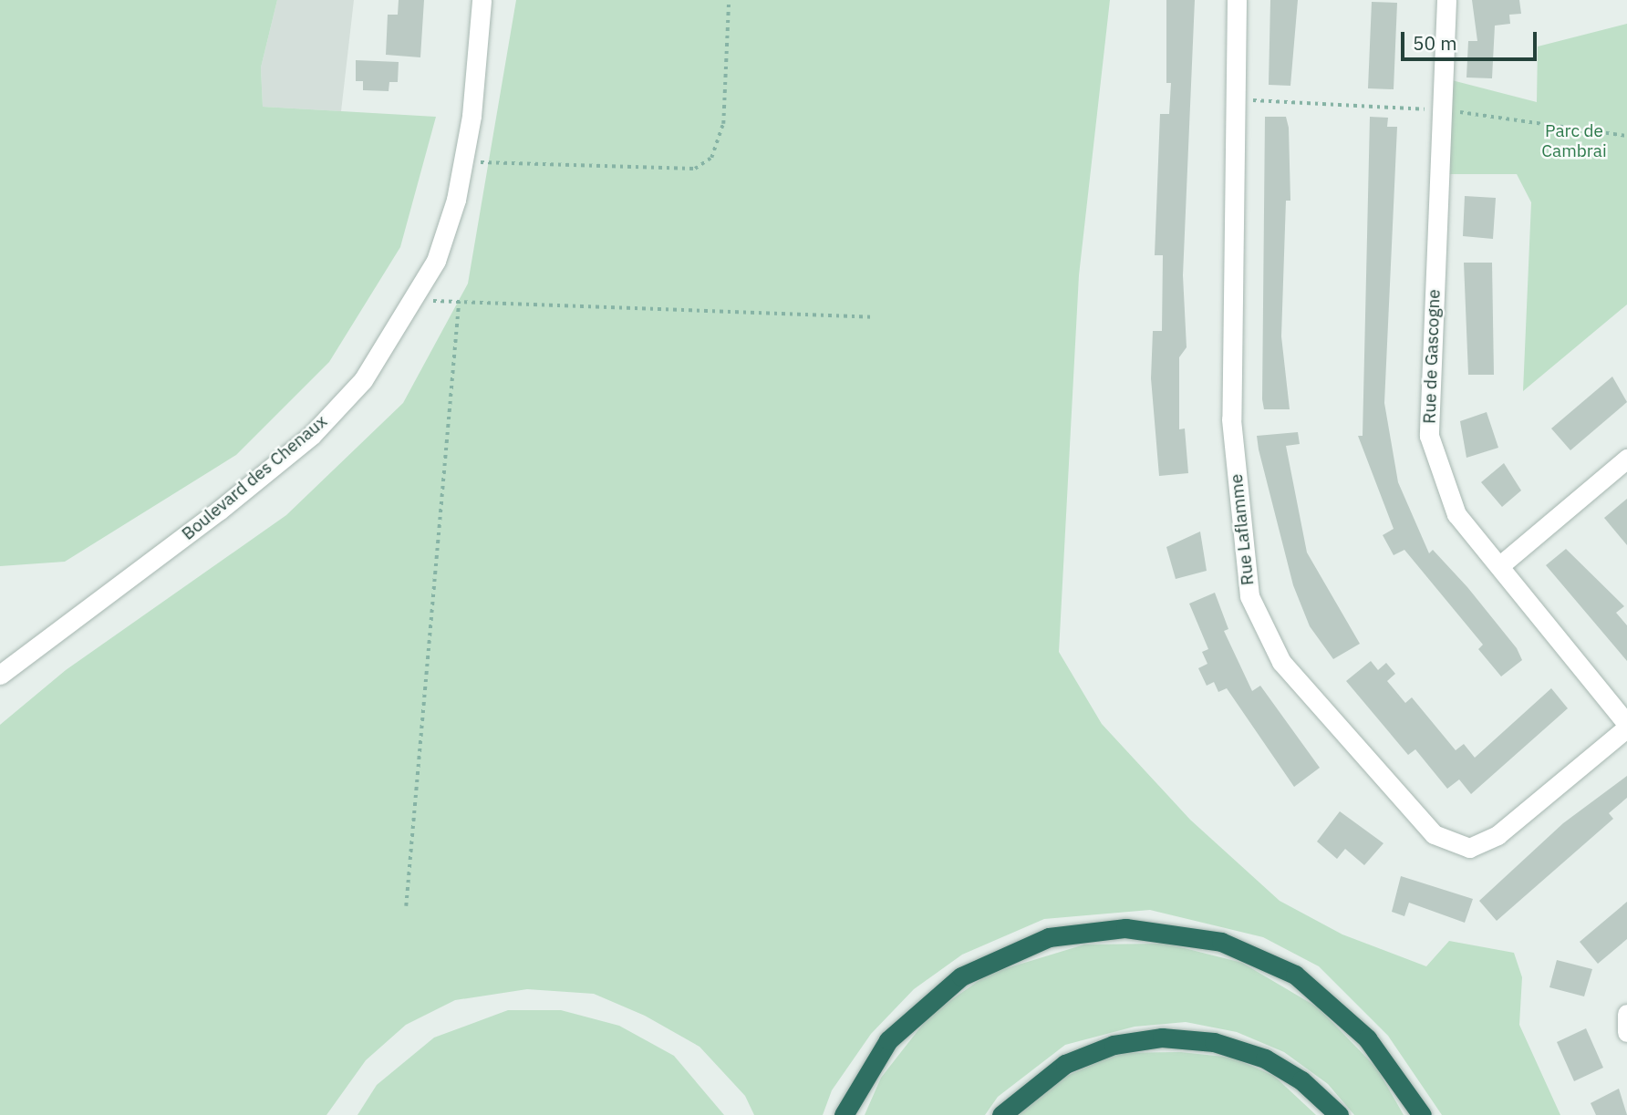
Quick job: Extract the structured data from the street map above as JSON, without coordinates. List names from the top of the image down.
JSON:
{
  "streets": {
    "street": ["Rue de Gascogne", "Boulevard des Chenaux", "Rue Laflamme"]
  },
  "crossings": [
    ["Rue de Gascogne", "Rue Laflamme"]
  ],
  "parks": ["Parc de Cambrai"],
  "scale_bar": "50 m"
}
